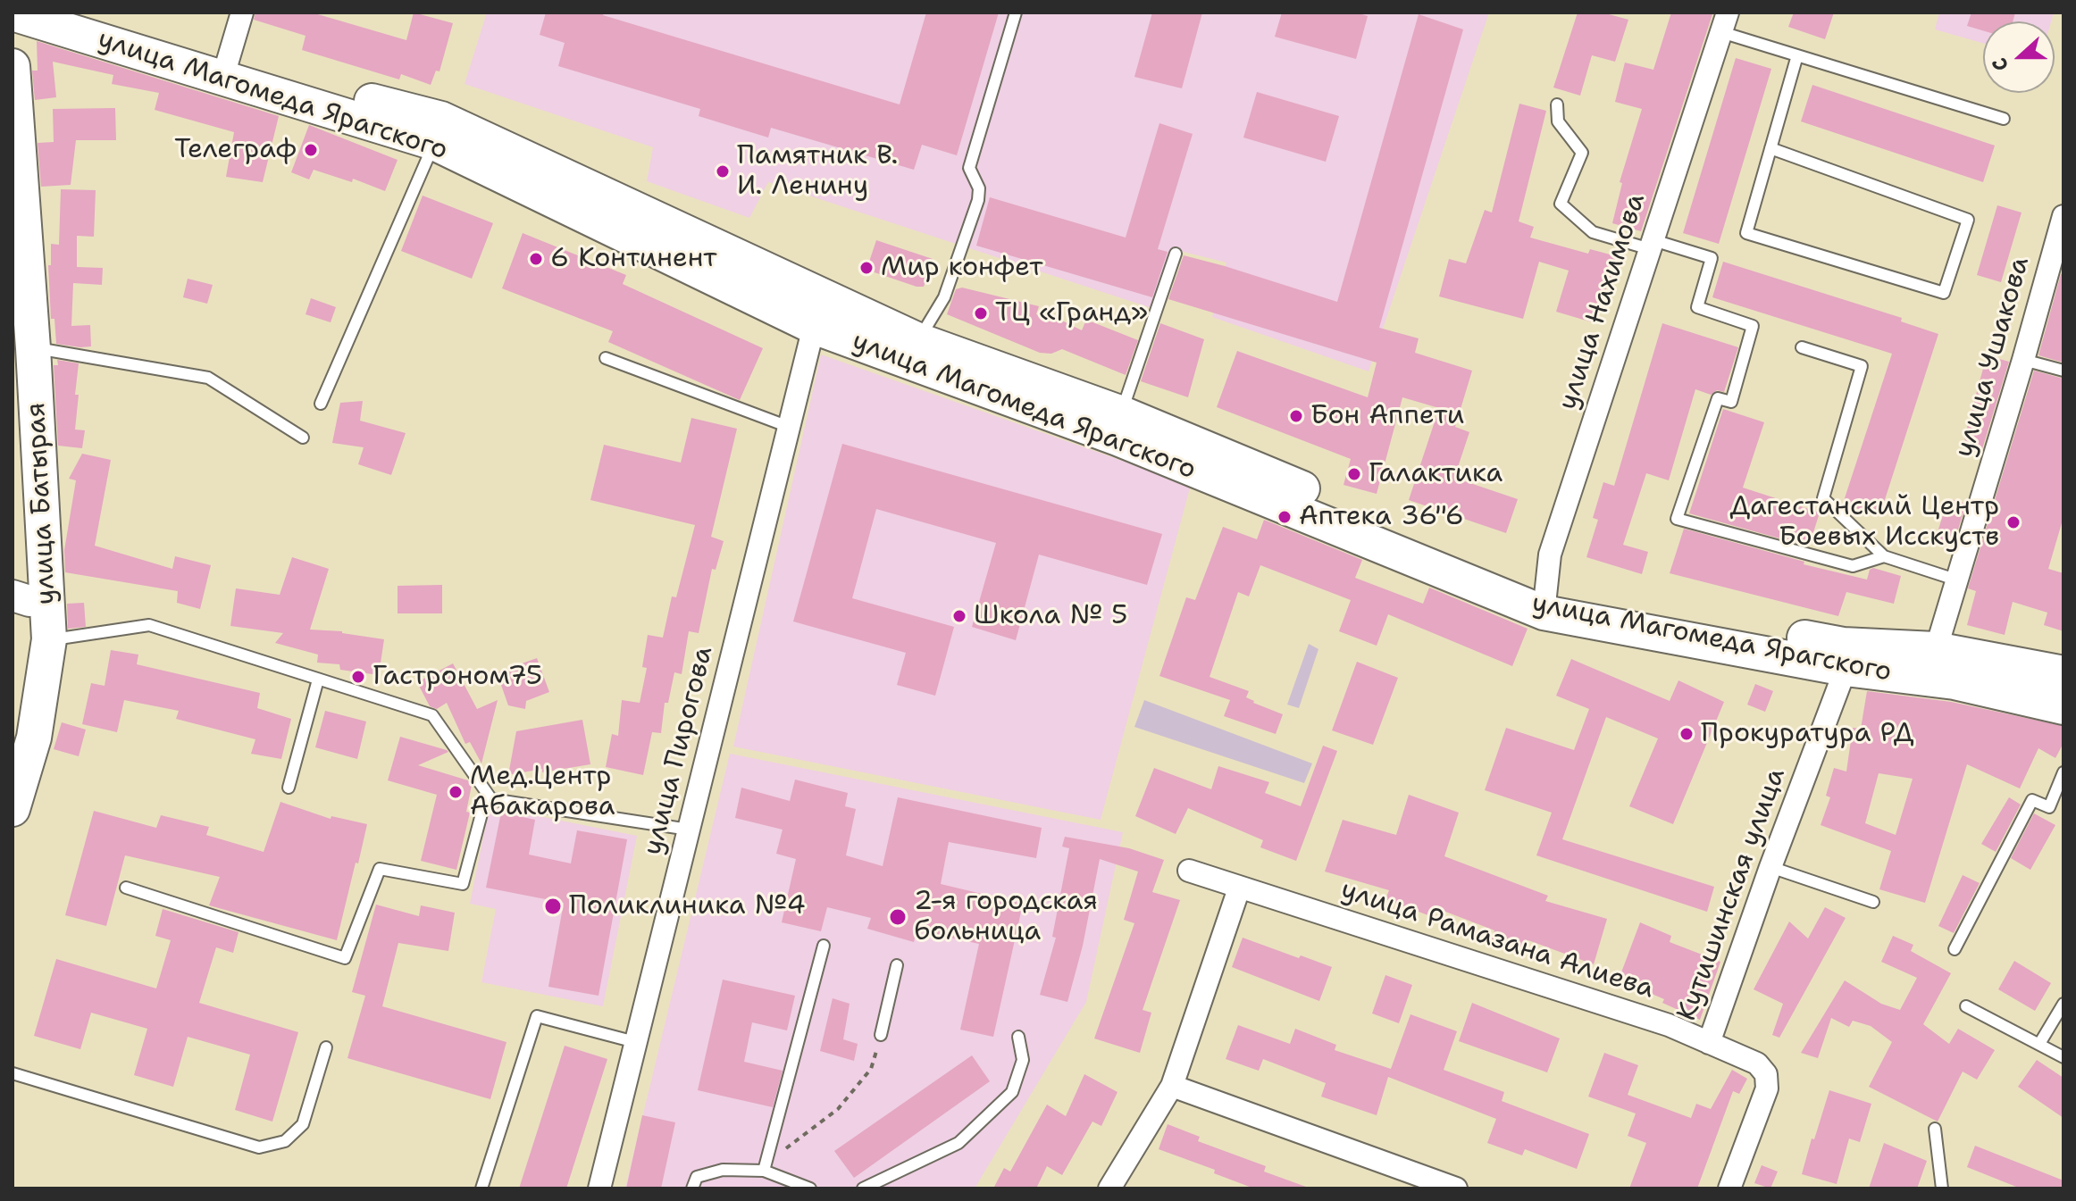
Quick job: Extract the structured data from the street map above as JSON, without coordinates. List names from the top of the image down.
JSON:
{
  "streets": {
    "main road": ["улица Магомеда Ярагского", "улица Батырая"],
    "street": [
      "улица Нахимова",
      "улица Ушакова",
      "улица Пирогова",
      "Кутишинская улица",
      "улица Рамазана Алиева"
    ]
  },
  "crossings": [
    ["улица Магомеда Ярагского", "улица Нахимова"],
    ["улица Магомеда Ярагского", "улица Ушакова"],
    ["улица Магомеда Ярагского", "улица Пирогова"],
    ["улица Магомеда Ярагского", "Кутишинская улица"],
    ["Кутишинская улица", "улица Рамазана Алиева"]
  ],
  "places": [
    "Телеграф",
    "Памятник В. И. Ленину",
    "6 Континент",
    "Мир конфет",
    "ТЦ «Гранд»",
    "Бон Аппети",
    "Галактика",
    "Аптека 36\"6",
    "Дагестанский Центр Боевых Исскуств",
    "Школа № 5",
    "Гастроном75",
    "Прокуратура РД",
    "Мед.Центр Абакарова",
    "Поликлиника №4",
    "2-я городская больница"
  ],
  "north": "left"
}
